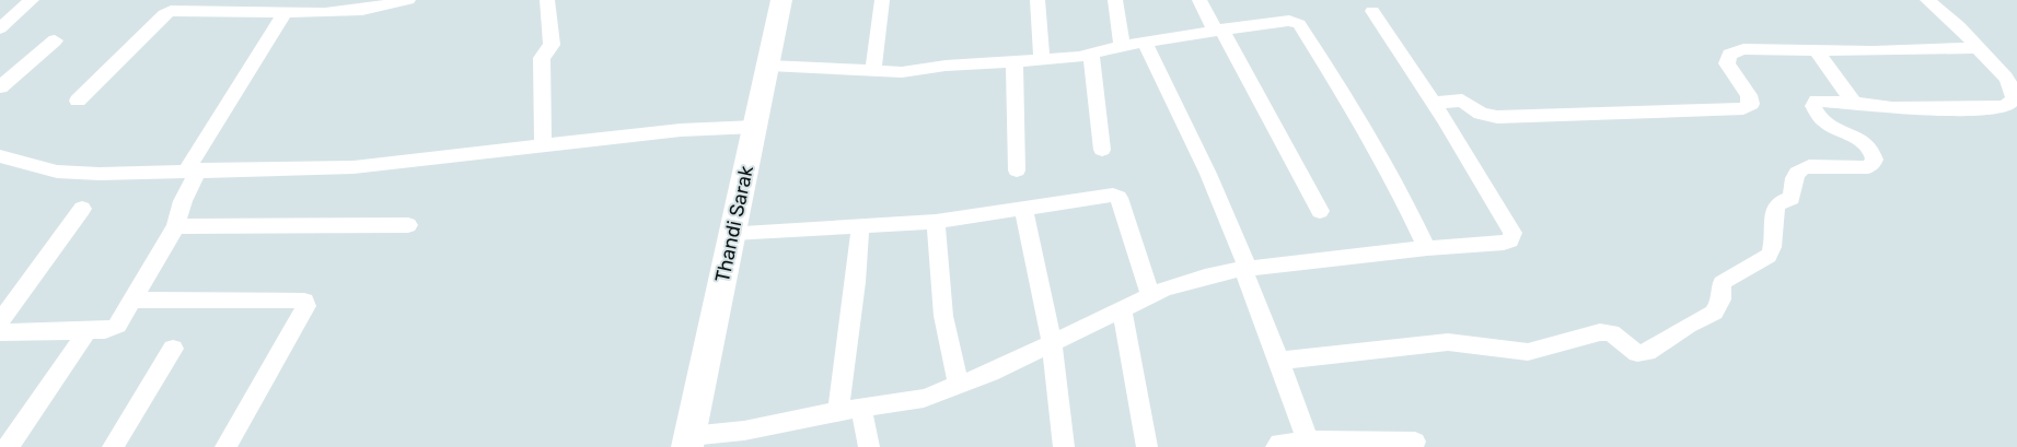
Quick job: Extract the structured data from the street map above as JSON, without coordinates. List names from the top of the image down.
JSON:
{
  "streets": {
    "main road": ["Thandi Sarak"]
  }
}
